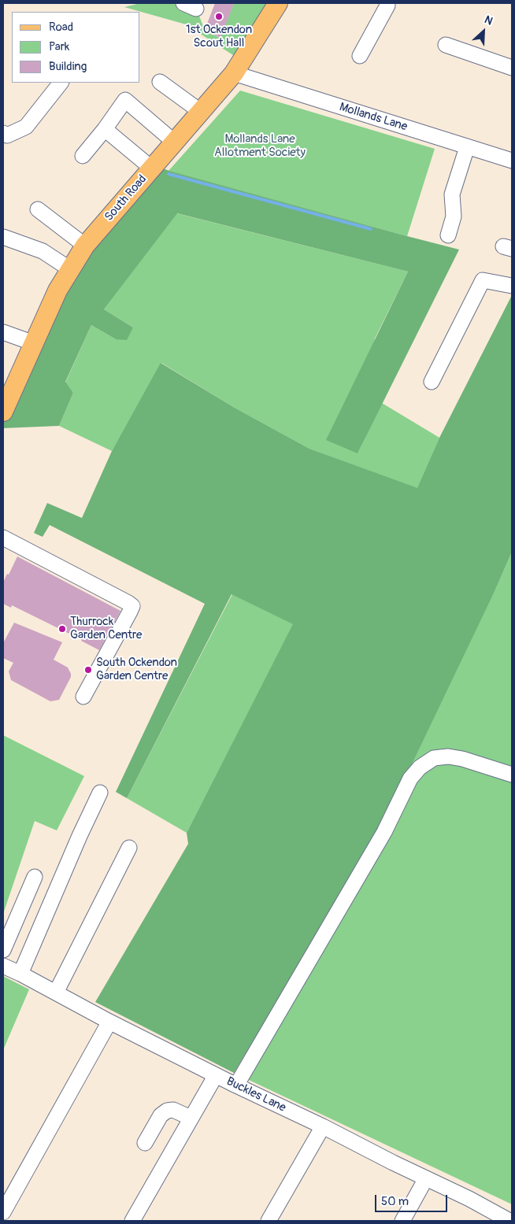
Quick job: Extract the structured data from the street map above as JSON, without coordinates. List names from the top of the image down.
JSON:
{
  "streets": {
    "main road": ["South Road"],
    "street": ["Mollands Lane", "Buckles Lane"]
  },
  "crossings": [
    ["Mollands Lane", "South Road"]
  ],
  "parks": ["Mollands Lane Allotment Society"],
  "places": ["1st Ockendon Scout Hall", "Thurrock Garden Centre", "South Ockendon Garden Centre"],
  "legend": ["Road", "Park", "Building"],
  "scale_bar": "50 m",
  "north": "top right"
}
